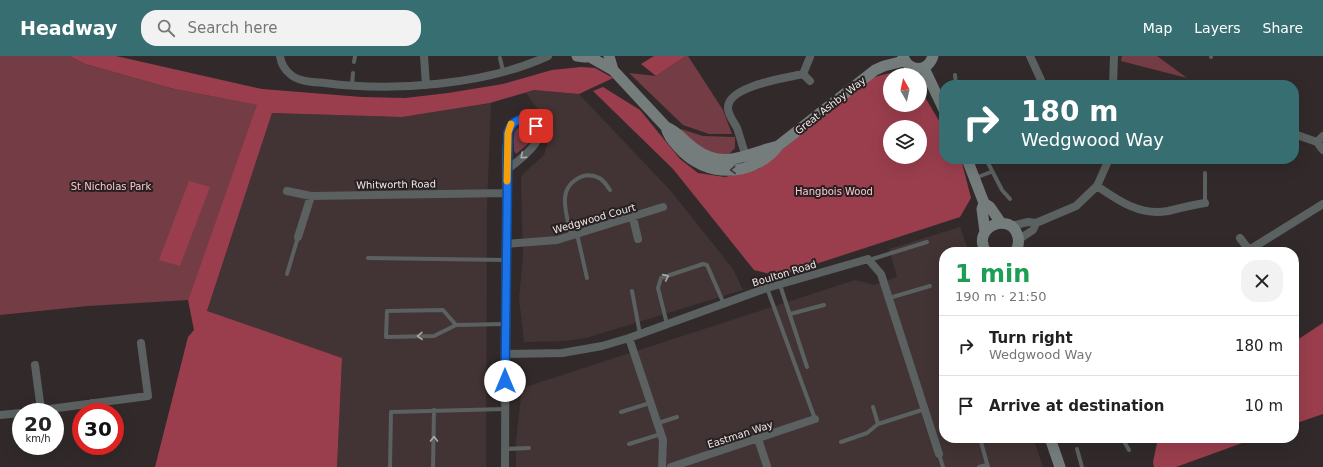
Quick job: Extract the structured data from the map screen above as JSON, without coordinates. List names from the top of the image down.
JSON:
{
  "streets": {
    "street": [
      "Great Ashby Way",
      "Whitworth Road",
      "Wedgwood Court",
      "Boulton Road",
      "Eastman Way"
    ]
  },
  "parks": ["St Nicholas Park", "Hangbois Wood"],
  "north": "top",
  "page": {
    "header": "Headway",
    "search": "Search here",
    "nav": ["Map", "Layers", "Share"],
    "turn": ["180 m", "Wedgwood Way"],
    "heading": ["1 min", "190 m · 21:50"],
    "list": [
      {
        "name": "Turn right",
        "note": "Wedgwood Way",
        "value": "180 m"
      },
      {
        "name": "Arrive at destination",
        "value": "10 m"
      }
    ],
    "speed": "20 km/h",
    "limit": "30"
  }
}
